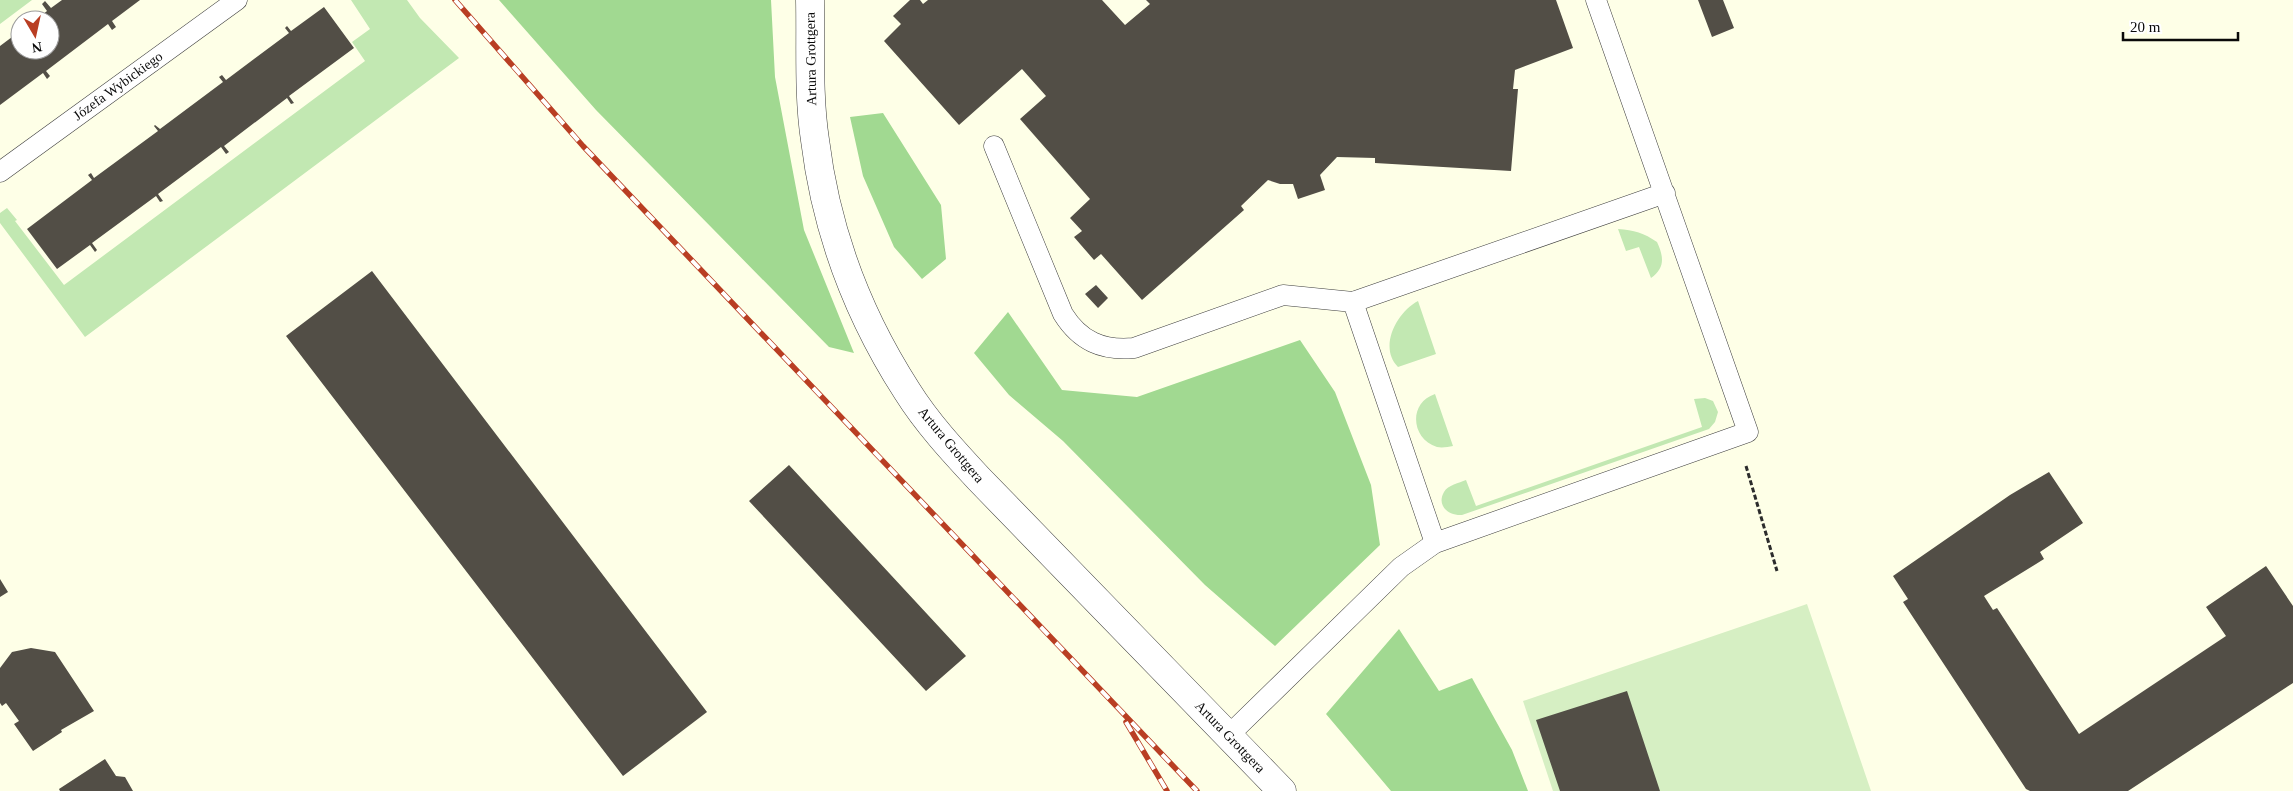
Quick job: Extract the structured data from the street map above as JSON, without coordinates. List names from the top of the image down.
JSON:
{
  "streets": {
    "street": ["Artura Grottgera"],
    "lane": ["Józefa Wybickiego"]
  },
  "scale_bar": "20 m",
  "north": "bottom"
}
